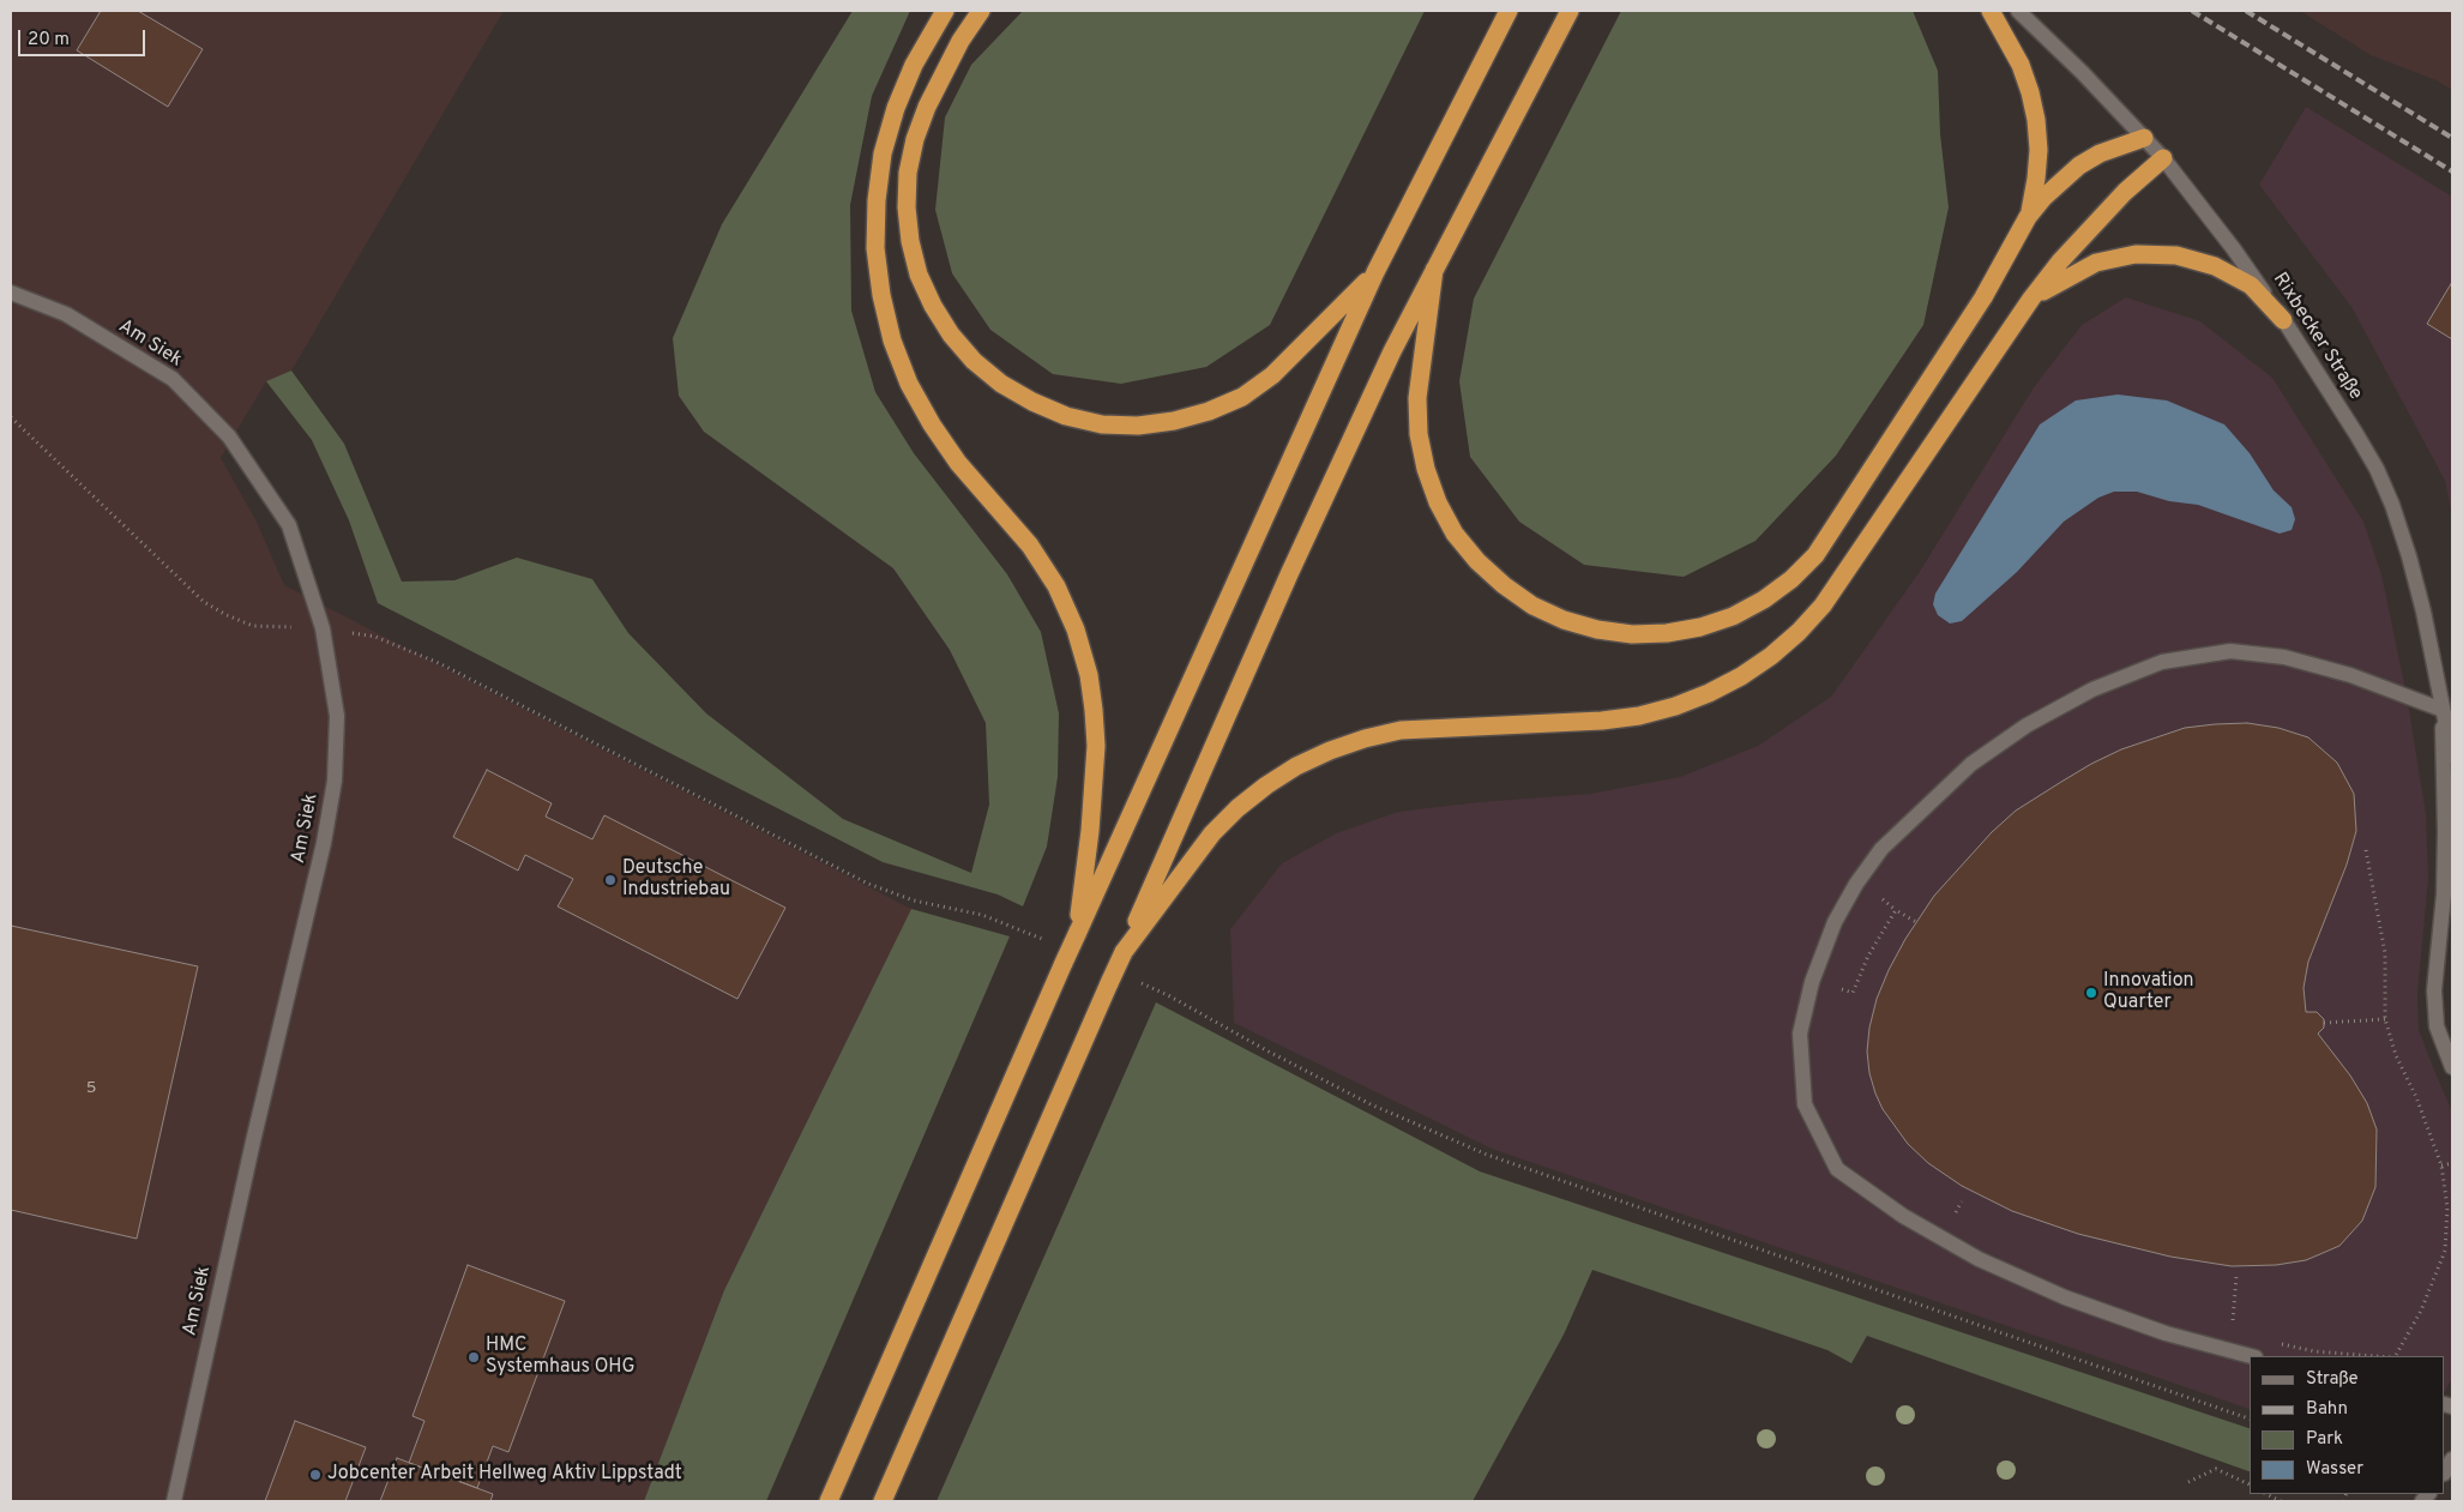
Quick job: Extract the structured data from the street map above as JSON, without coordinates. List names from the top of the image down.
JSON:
{
  "streets": {
    "street": ["Rixbecker Straße", "Am Siek"]
  },
  "places": [
    "Deutsche Industriebau",
    "Innovation Quarter",
    "HMC Systemhaus OHG",
    "Jobcenter Arbeit Hellweg Aktiv Lippstadt"
  ],
  "house_numbers": ["5"],
  "legend": [
    "Straße",
    "Bahn",
    "Park",
    "Wasser"
  ],
  "scale_bar": "20 m"
}
